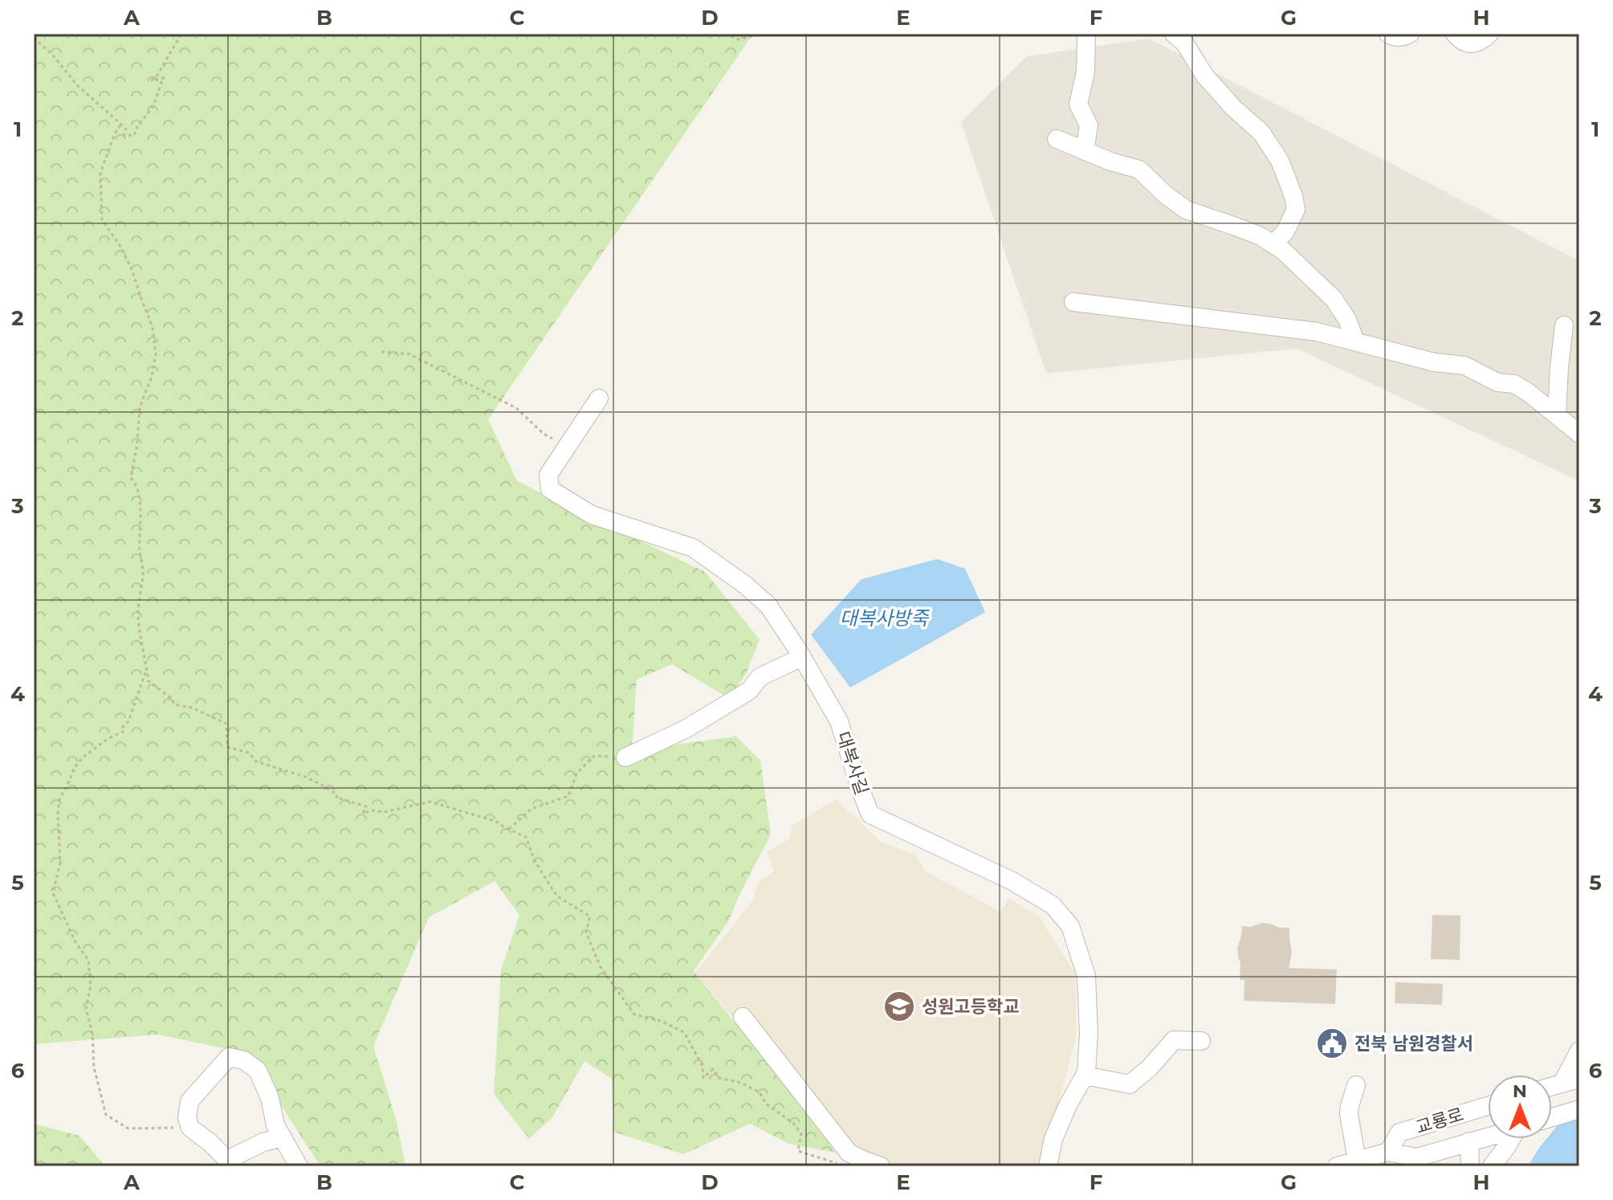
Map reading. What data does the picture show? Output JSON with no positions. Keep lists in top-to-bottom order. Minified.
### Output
{"streets":{"street":["대복사길","교룡로"]},"water":["대복사방죽"],"places":{"school or university":["성원고등학교"],"public building":["전북 남원경찰서"]},"north":"top","grid":{"columns":["A","B","C","D","E","F","G","H"],"rows":["1","2","3","4","5","6"]}}
